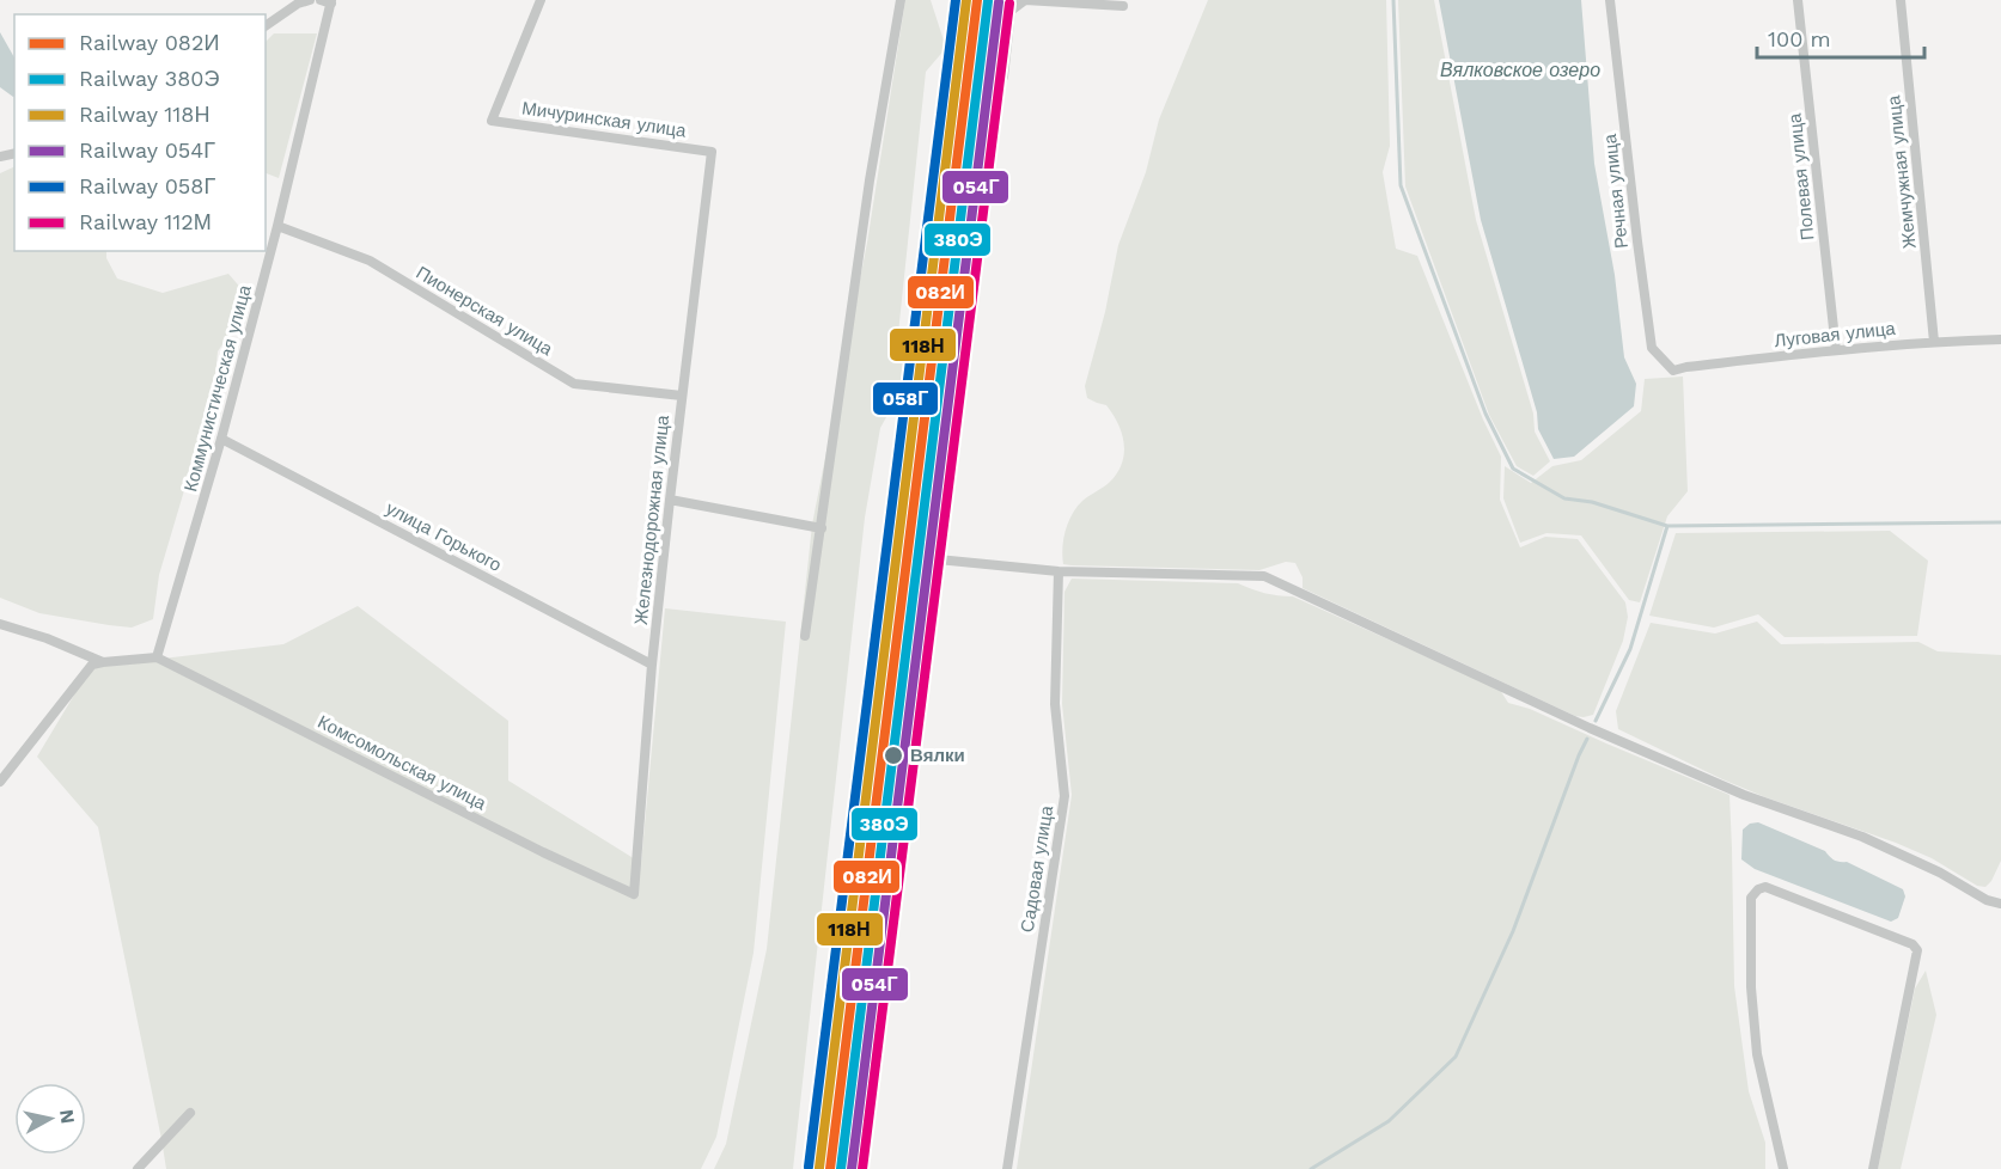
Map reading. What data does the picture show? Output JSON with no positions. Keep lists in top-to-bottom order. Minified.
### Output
{"streets":{"street":["Мичуринская улица","Жемчужная улица","Полевая улица","Речная улица","Пионерская улица","Луговая улица","Коммунистическая улица","Железнодорожная улица","улица Горького","Комсомольская улица","Садовая улица"]},"crossings":[["Мичуринская улица","Железнодорожная улица"],["Жемчужная улица","Луговая улица"],["Полевая улица","Луговая улица"],["Речная улица","Луговая улица"],["Пионерская улица","Коммунистическая улица"],["Пионерская улица","Железнодорожная улица"],["Коммунистическая улица","улица Горького"],["Коммунистическая улица","Комсомольская улица"],["Железнодорожная улица","улица Горького"],["Железнодорожная улица","Комсомольская улица"]],"water":["Вялковское озеро"],"places":["Вялки"],"lines":["rail line 082И","rail line 118Н","rail line 058Г","rail line 380Э","rail line 054Г","rail line 112М"],"legend":["Railway 082И","Railway 380Э","Railway 118Н","Railway 054Г","Railway 058Г","Railway 112М"],"scale_bar":"100 m","north":"right"}
